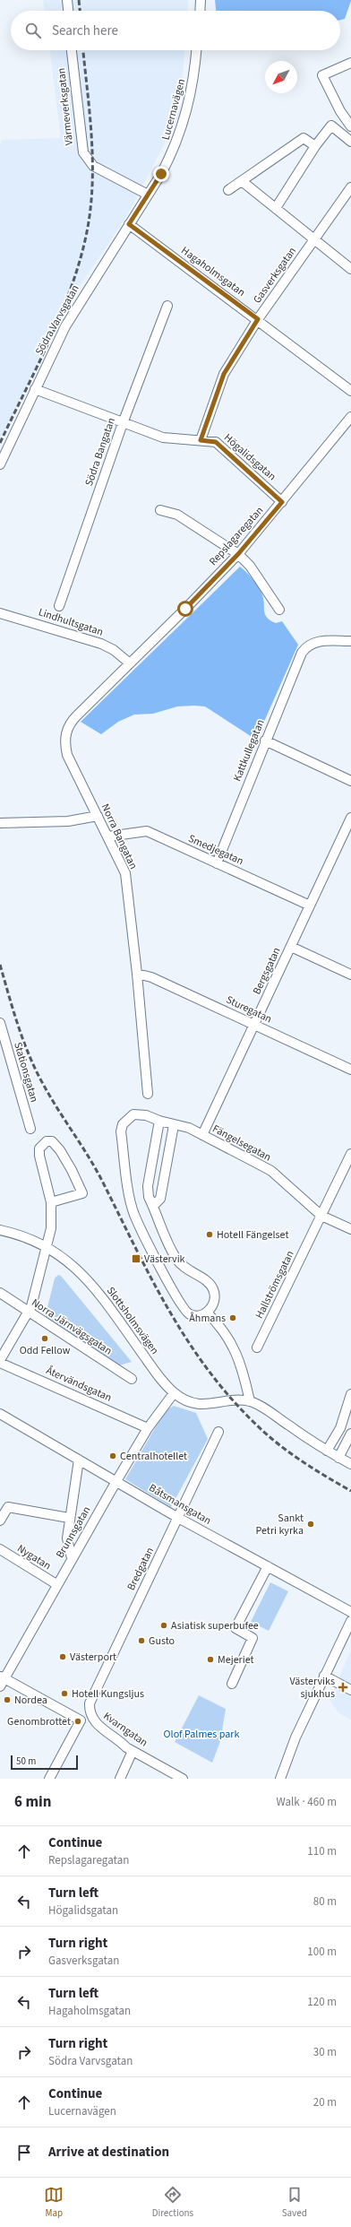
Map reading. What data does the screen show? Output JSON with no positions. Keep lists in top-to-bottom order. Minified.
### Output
{"streets":{"street":["Värmeverksgatan","Lucernavägen","Hagaholmsgatan","Gasverksgatan","Södra Varvsgatan","Södra Bangatan","Högalidsgatan","Repslagaregatan","Lindhultsgatan","Kattkullegatan","Norra Bangatan","Smedjegatan","Bergsgatan","Sturegatan","Stationsgatan","Fängelsegatan","Hallströmsgatan","Slottsholmsvägen","Norra Järnvägsgatan","Återvändsgatan","Båtsmansgatan","Brunnsgatan","Nygatan","Bredgatan","Kvarngatan"]},"crossings":[["Värmeverksgatan","Lucernavägen"],["Värmeverksgatan","Södra Varvsgatan"],["Lucernavägen","Södra Varvsgatan"],["Hagaholmsgatan","Gasverksgatan"],["Hagaholmsgatan","Södra Varvsgatan"],["Gasverksgatan","Högalidsgatan"],["Södra Varvsgatan","Högalidsgatan"],["Södra Bangatan","Högalidsgatan"],["Högalidsgatan","Repslagaregatan"],["Repslagaregatan","Lindhultsgatan"],["Repslagaregatan","Norra Bangatan"],["Lindhultsgatan","Norra Bangatan"],["Kattkullegatan","Smedjegatan"],["Norra Bangatan","Smedjegatan"],["Norra Bangatan","Sturegatan"],["Smedjegatan","Bergsgatan"],["Bergsgatan","Sturegatan"],["Bergsgatan","Fängelsegatan"],["Fängelsegatan","Hallströmsgatan"],["Slottsholmsvägen","Brunnsgatan"],["Återvändsgatan","Brunnsgatan"],["Båtsmansgatan","Brunnsgatan"],["Båtsmansgatan","Bredgatan"],["Brunnsgatan","Nygatan"],["Bredgatan","Kvarngatan"]],"parks":["Olof Palmes park"],"places":{"other":["Hotell Fängelset","Åhmans","Odd Fellow","Centralhotellet","Sankt Petri kyrka","Asiatisk superbufee","Gusto","Västerport","Mejeriet","Hotell Kungsljus","Nordea","Genombrottet"],"transit":["Västervik"],"health":["Västerviks sjukhus"]},"scale_bar":"50 m","north":"bottom left","page":{"search":"Search here","scale":"50 m","heading":["6 min","Walk · 460 m"],"list":[["Continue","Repslagaregatan","110 m"],["Turn left","Högalidsgatan","80 m"],["Turn right","Gasverksgatan","100 m"],["Turn left","Hagaholmsgatan","120 m"],["Turn right","Södra Varvsgatan","30 m"],["Continue","Lucernavägen","20 m"],"Arrive at destination"],"nav":["Map","Directions","Saved"]}}
